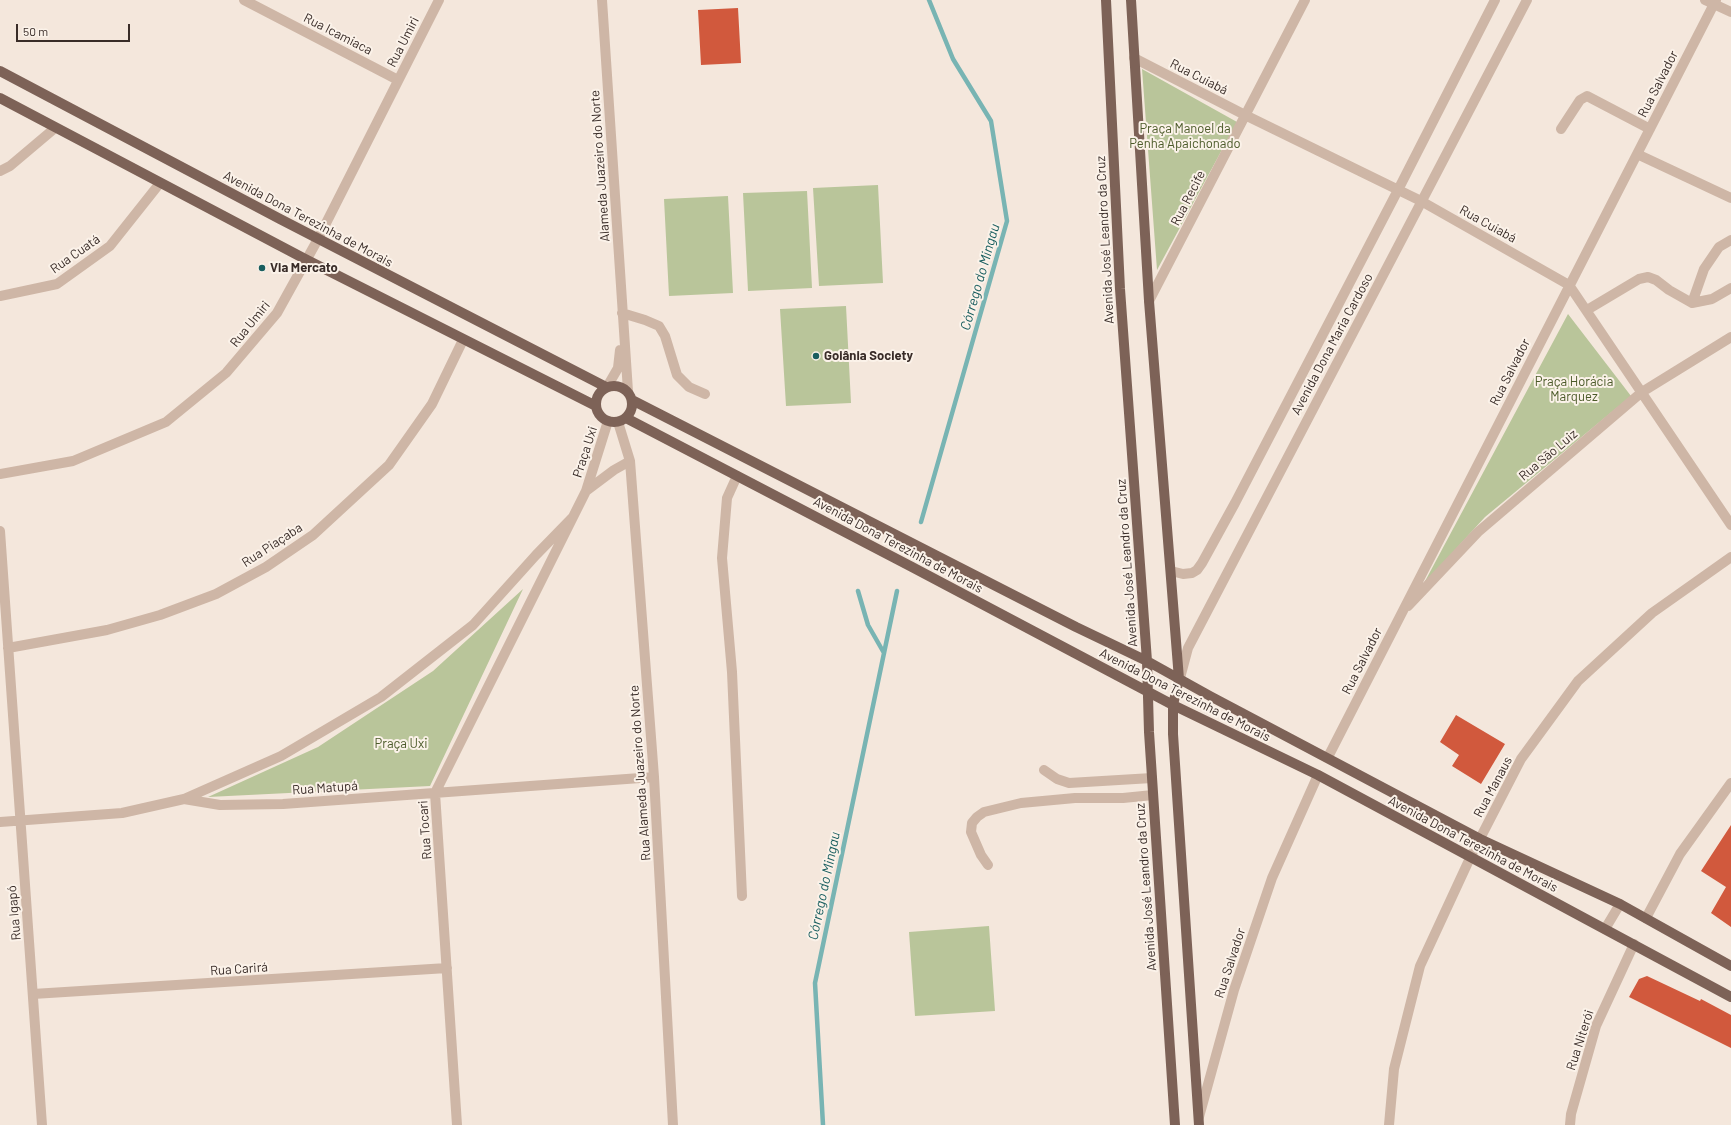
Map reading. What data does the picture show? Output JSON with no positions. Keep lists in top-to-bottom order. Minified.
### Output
{"streets":{"main road":["Avenida Dona Terezinha de Morais","Avenida José Leandro da Cruz","Avenida Dona Maria Cardoso"],"street":["Rua Icamiaca","Rua Umiri","Rua Cuiabá","Rua Salvador","Alameda Juazeiro do Norte","Rua Recife","Rua Cuatá","Praça Uxi","Rua São Luiz","Rua Piaçaba","Rua Alameda Juazeiro do Norte","Rua Manaus","Rua Matupá","Rua Tocari","Rua Igapó","Rua Carirá","Rua Niterói"]},"crossings":[["Rua Icamiaca","Rua Umiri"],["Rua Umiri","Avenida Dona Terezinha de Morais"],["Rua Cuiabá","Rua Salvador"],["Rua Cuiabá","Rua Recife"],["Rua Cuiabá","Avenida Dona Maria Cardoso"],["Rua Cuiabá","Rua São Luiz"],["Rua Salvador","Avenida Dona Terezinha de Morais"],["Rua Salvador","Rua São Luiz"],["Alameda Juazeiro do Norte","Avenida Dona Terezinha de Morais"],["Alameda Juazeiro do Norte","Praça Uxi"],["Alameda Juazeiro do Norte","Rua Alameda Juazeiro do Norte"],["Avenida Dona Terezinha de Morais","Avenida José Leandro da Cruz"],["Avenida Dona Terezinha de Morais","Avenida Dona Maria Cardoso"],["Avenida Dona Terezinha de Morais","Praça Uxi"],["Avenida Dona Terezinha de Morais","Rua Alameda Juazeiro do Norte"],["Avenida Dona Terezinha de Morais","Rua Manaus"],["Avenida Dona Terezinha de Morais","Rua Niterói"],["Praça Uxi","Rua Alameda Juazeiro do Norte"],["Praça Uxi","Rua Matupá"],["Praça Uxi","Rua Tocari"],["Rua Piaçaba","Rua Igapó"],["Rua Alameda Juazeiro do Norte","Rua Matupá"],["Rua Matupá","Rua Tocari"],["Rua Matupá","Rua Igapó"],["Rua Tocari","Rua Carirá"],["Rua Igapó","Rua Carirá"]],"water":["Córrego do Mingau"],"parks":["Praça Manoel da Penha Apaichonado","Praça Horácia Marquez","Praça Uxi"],"places":["Via Mercato","Goiânia Society"],"scale_bar":"50 m"}
